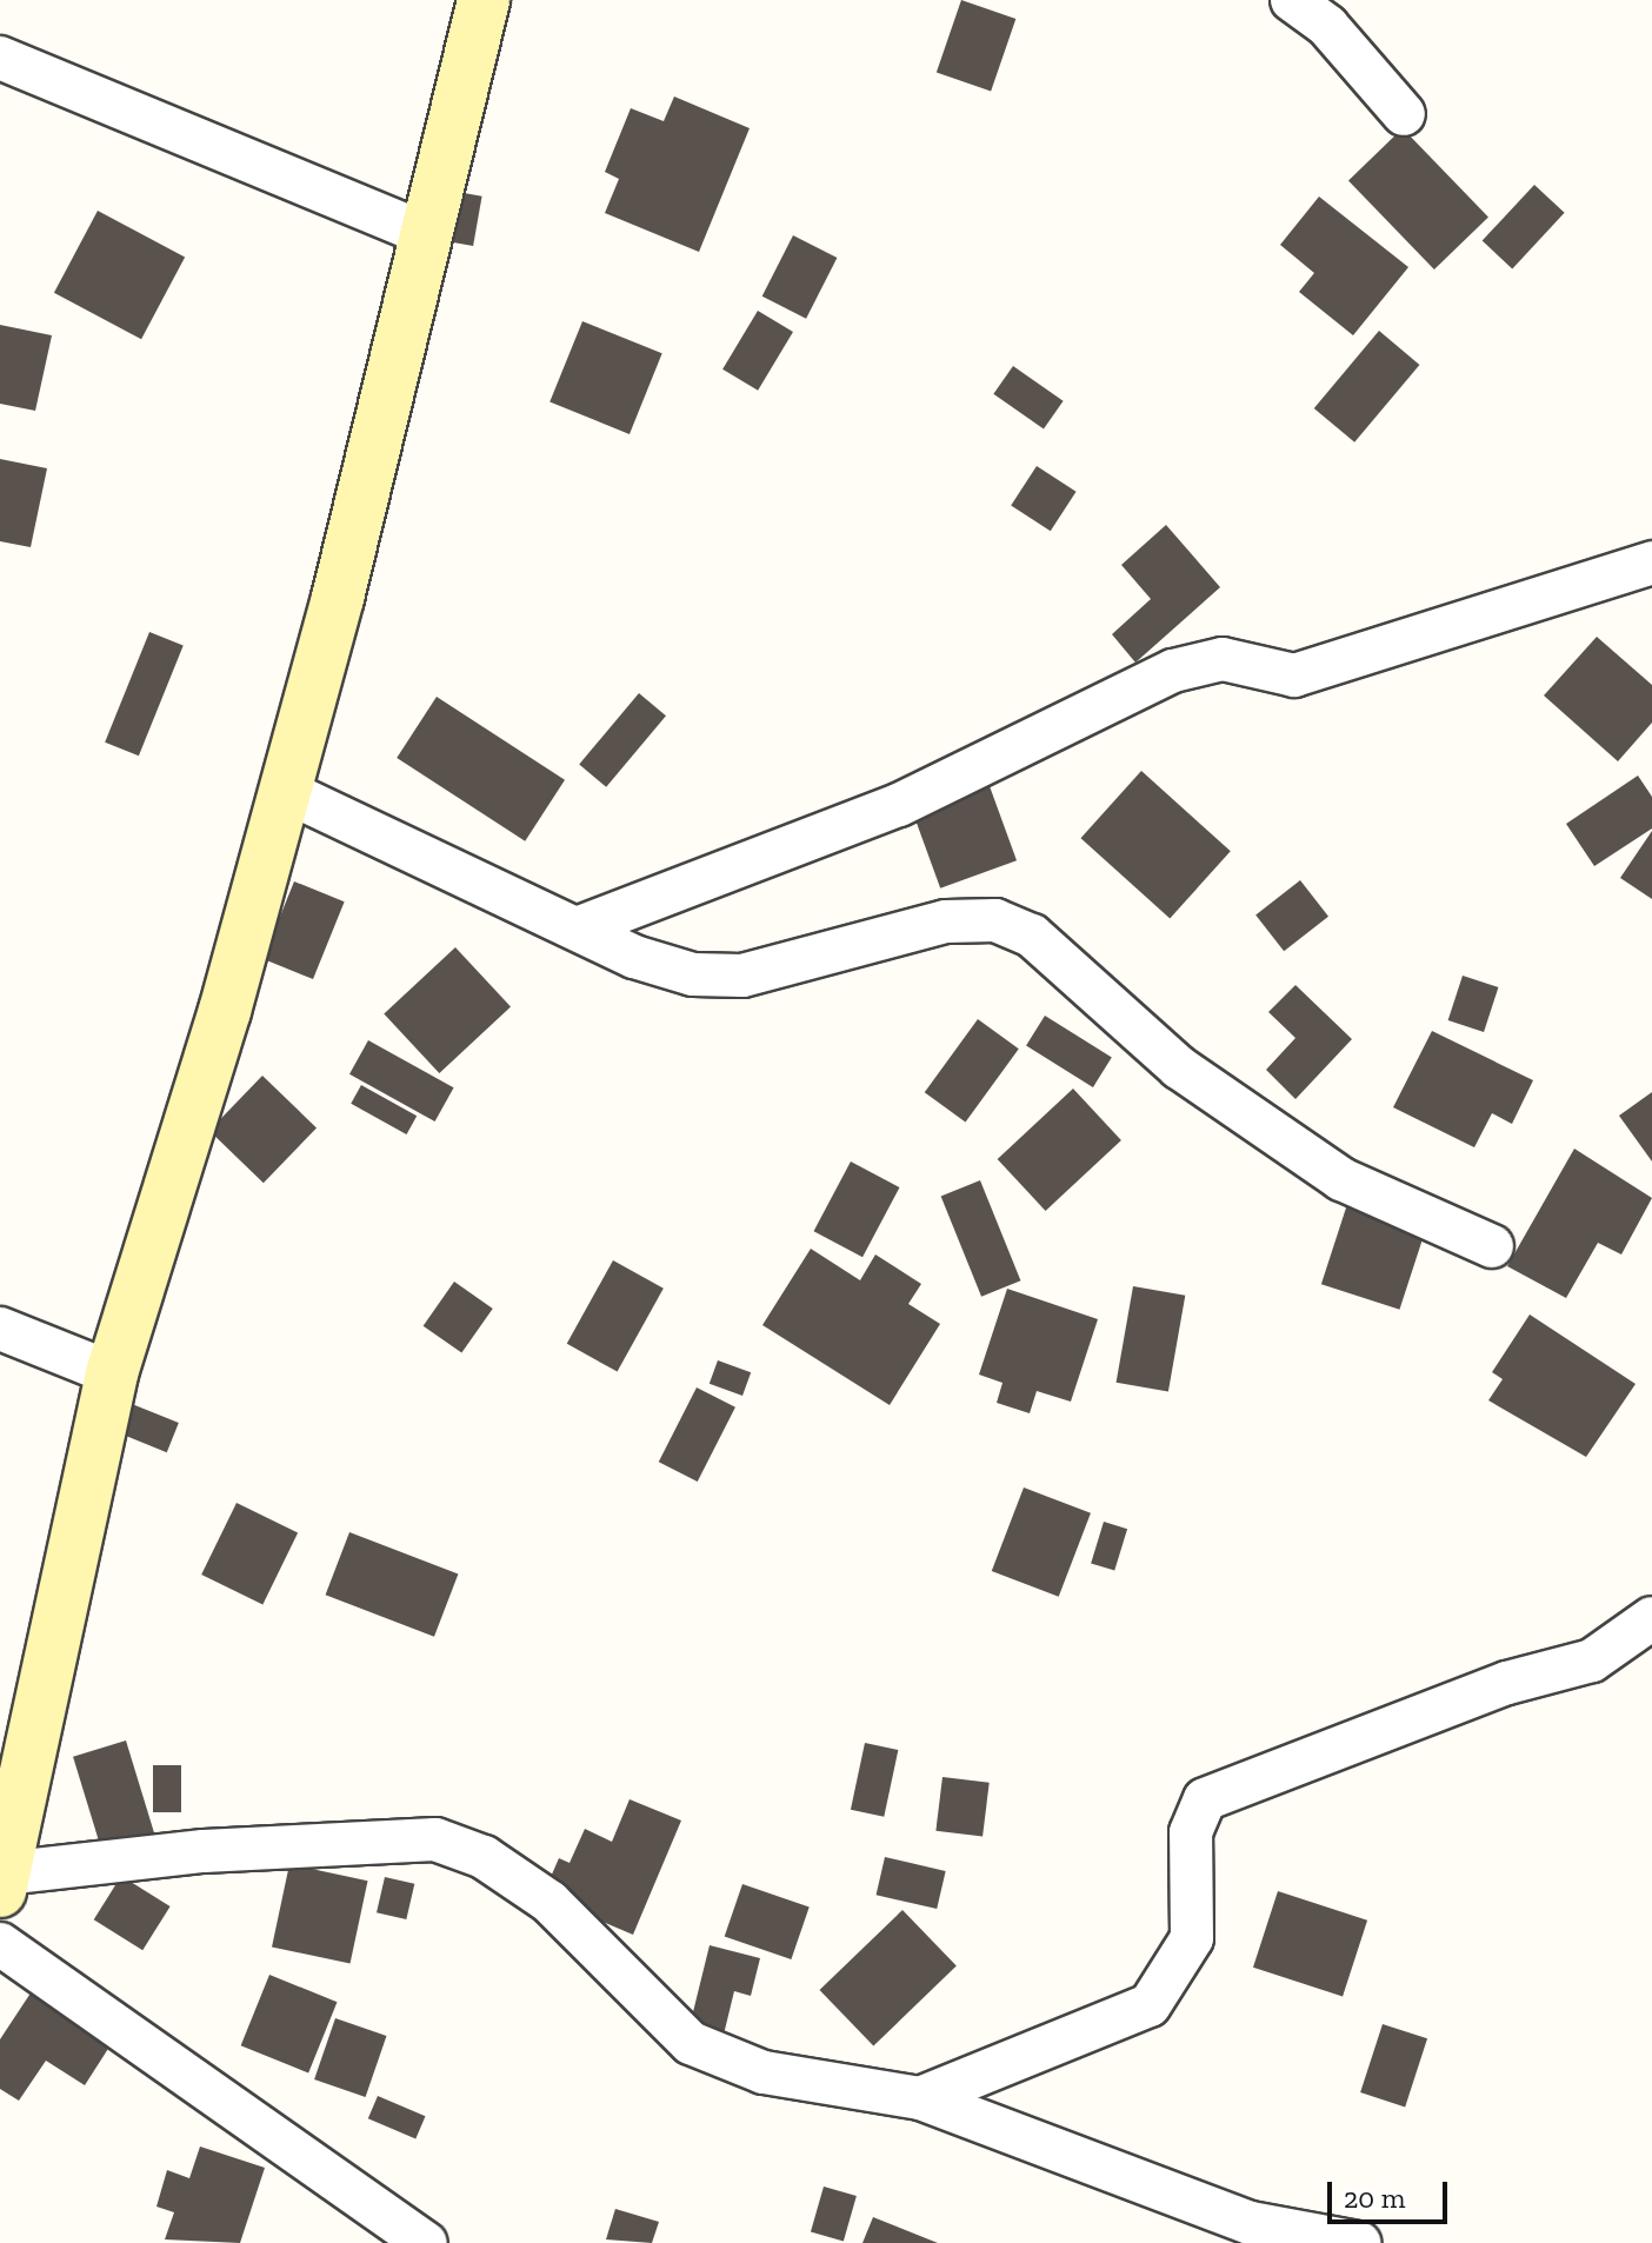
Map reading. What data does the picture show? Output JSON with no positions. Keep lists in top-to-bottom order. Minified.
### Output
{"scale_bar":"20 m"}
